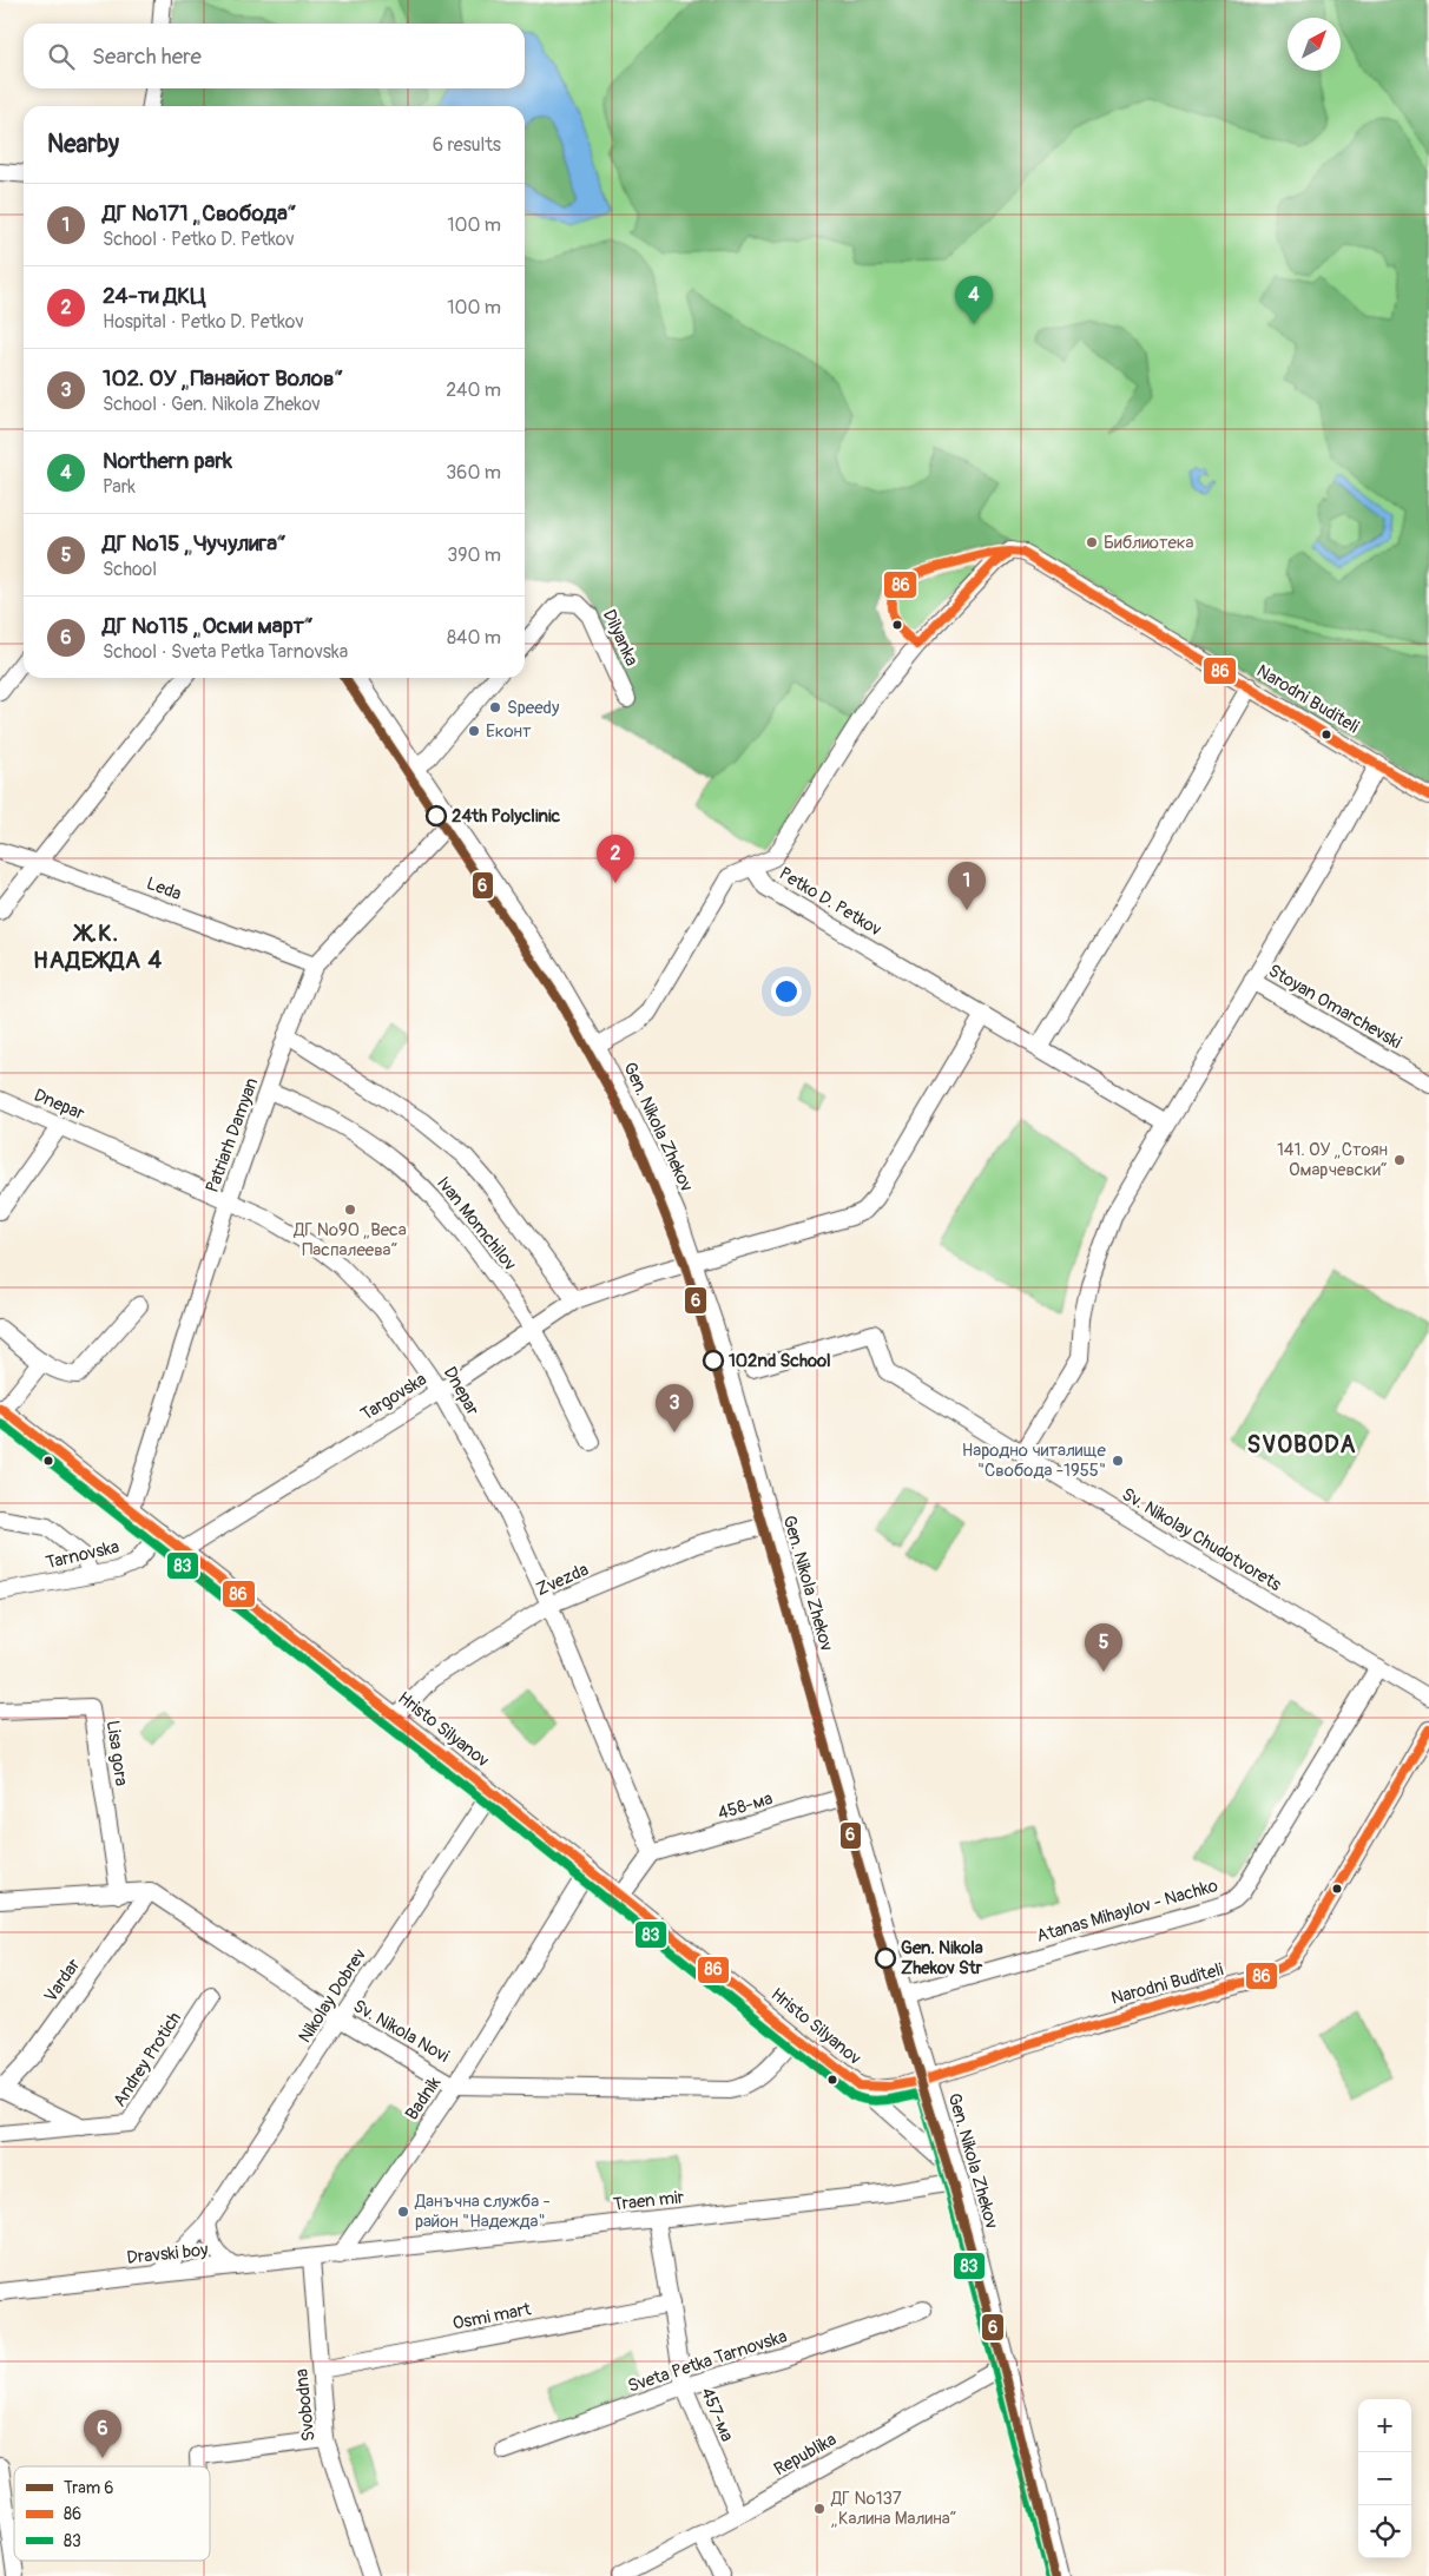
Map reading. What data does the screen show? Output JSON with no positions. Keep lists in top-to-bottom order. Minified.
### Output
{"streets":{"street":["Dilyanka","Narodni Buditeli","Leda","Petko D. Petkov","Stoyan Omarchevski","Dnepar","Gen. Nikola Zhekov","Patriarh Damyan","Ivan Momchilov","Targovska","Sv. Nikolay Chudotvorets","Tarnovska","Zvezda","Hristo Silyanov","Lisa gora","458-ма","Atanas Mihaylov - Nachko","Vardar","Nikolay Dobrev","Sv. Nikola Novi","Andrey Protich","Badnik","Traen mir","Dravski boy","Osmi mart","Sveta Petka Tarnovska","Svobodna","457-ма","Republika"]},"crossings":[["Narodni Buditeli","Petko D. Petkov"],["Narodni Buditeli","Gen. Nikola Zhekov"],["Narodni Buditeli","Hristo Silyanov"],["Leda","Patriarh Damyan"],["Dnepar","Patriarh Damyan"],["Dnepar","Targovska"],["Dnepar","Zvezda"],["Dnepar","458-ма"],["Gen. Nikola Zhekov","Patriarh Damyan"],["Gen. Nikola Zhekov","Targovska"],["Gen. Nikola Zhekov","Zvezda"],["Gen. Nikola Zhekov","Hristo Silyanov"],["Gen. Nikola Zhekov","458-ма"],["Gen. Nikola Zhekov","Atanas Mihaylov - Nachko"],["Gen. Nikola Zhekov","Traen mir"],["Gen. Nikola Zhekov","Republika"],["Patriarh Damyan","Ivan Momchilov"],["Patriarh Damyan","Hristo Silyanov"],["Ivan Momchilov","Targovska"],["Targovska","Hristo Silyanov"],["Sv. Nikolay Chudotvorets","Atanas Mihaylov - Nachko"],["Tarnovska","Hristo Silyanov"],["Zvezda","Hristo Silyanov"],["Hristo Silyanov","Nikolay Dobrev"],["Hristo Silyanov","Sv. Nikola Novi"],["Hristo Silyanov","Badnik"],["Hristo Silyanov","Traen mir"],["Vardar","Sv. Nikola Novi"],["Nikolay Dobrev","Sv. Nikola Novi"],["Nikolay Dobrev","Dravski boy"],["Sv. Nikola Novi","Badnik"],["Badnik","Traen mir"],["Badnik","Dravski boy"],["Traen mir","Dravski boy"],["Traen mir","457-ма"],["Dravski boy","Svobodna"],["Osmi mart","Svobodna"],["Osmi mart","457-ма"],["Sveta Petka Tarnovska","457-ма"],["457-ма","Republika"]],"districts":["Ж.К. НАДЕЖДА 4","SVOBODA"],"places":["Библиотека","Speedy","Еконт","24th Polyclinic","141. ОУ „Стоян Омарчевски“","ДГ №90 „Веса Паспалеева“","102nd School","Народно читалище \"Свобода -1955\"","Gen. Nikola Zhekov Str","Данъчна служба - район \"Надежда\"","ДГ №137 „Калина Малина“"],"lines":["transit line 86","tram line 6","transit line 83"],"legend":["Tram 6","86","83"],"north":"top right","page":{"search":"Search here","heading":["Nearby","6 results"],"list":[{"mark":"1","name":"ДГ №171 „Свобода“","note":"School · Petko D. Petkov","value":"100 m"},{"mark":"2","name":"24-ти ДКЦ","note":"Hospital · Petko D. Petkov","value":"100 m"},{"mark":"3","name":"102. ОУ „Панайот Волов“","note":"School · Gen. Nikola Zhekov","value":"240 m"},{"mark":"4","name":"Northern park","note":"Park","value":"360 m"},{"mark":"5","name":"ДГ №15 „Чучулига“","note":"School","value":"390 m"},{"mark":"6","name":"ДГ №115 „Осми март“","note":"School · Sveta Petka Tarnovska","value":"840 m"}],"pins":["4","2","1","3","5","6"],"map_buttons":["+","−"]}}
